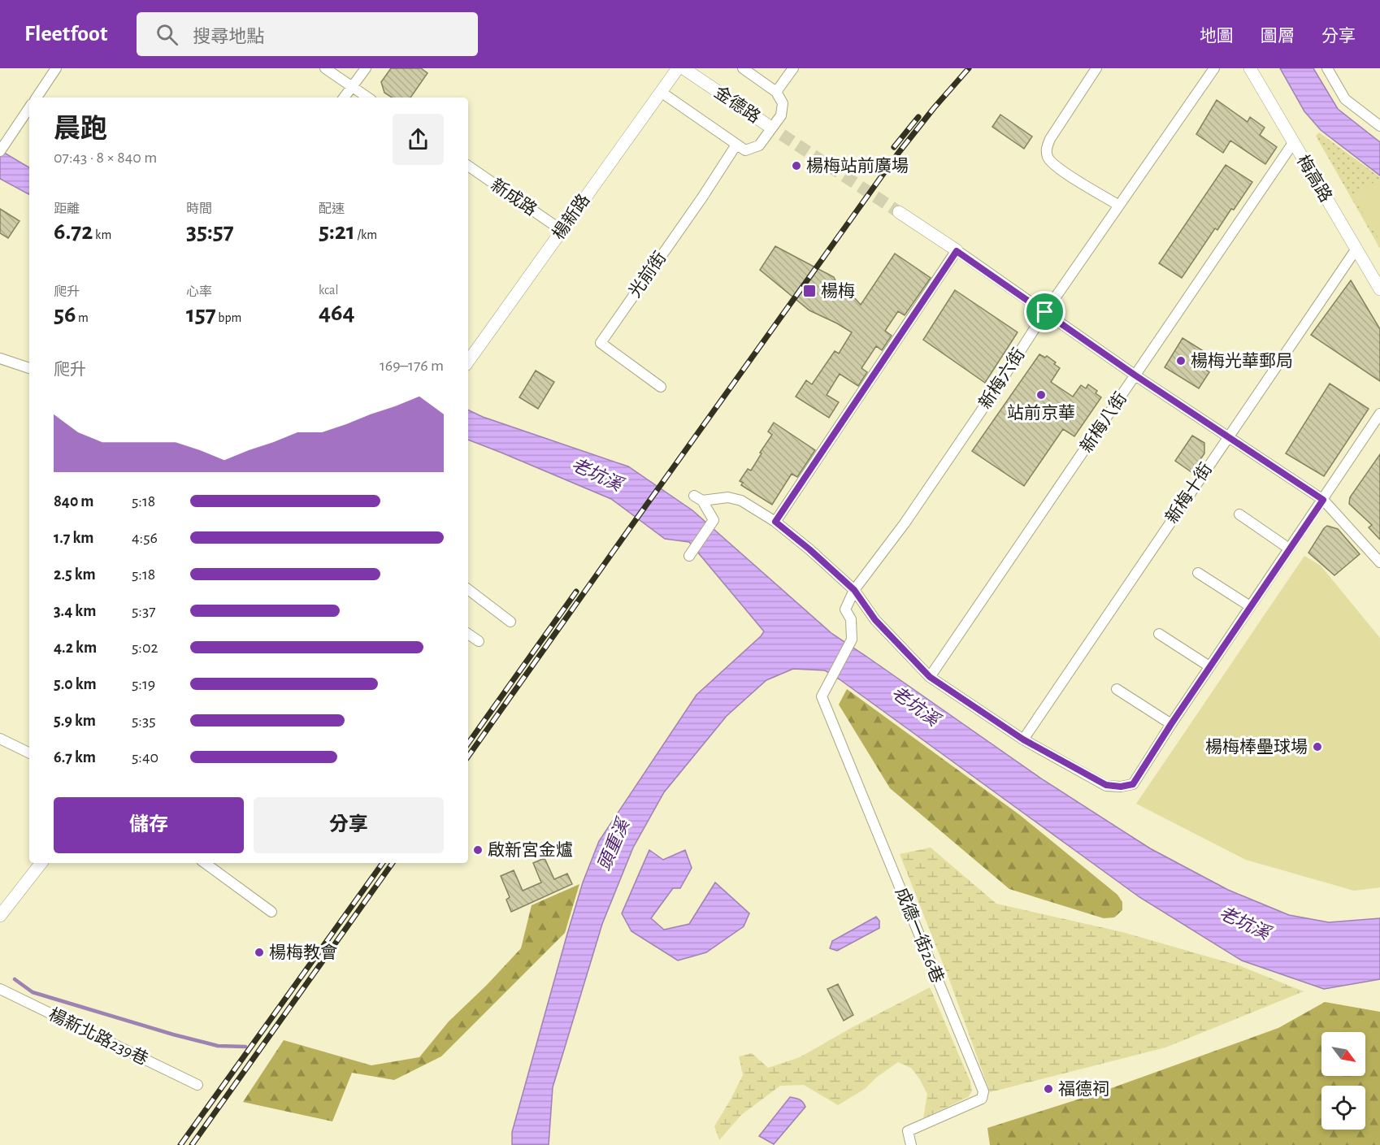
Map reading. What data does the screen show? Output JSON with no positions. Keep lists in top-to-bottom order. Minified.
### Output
{"streets":{"street":["金德路","梅高路","新成路","楊新路","光前街","新梅六街","新梅八街","新梅十街","成德一街26巷","楊新北路239巷"]},"crossings":[["梅高路","新梅八街"],["梅高路","新梅十街"],["新成路","楊新路"],["新梅六街","成德一街26巷"]],"water":["老坑溪","頭重溪"],"places":{"other":["楊梅站前廣場","楊梅光華郵局","站前京華","楊梅棒壘球場","啟新宮金爐","楊梅教會","福德祠"],"transit":["楊梅"]},"north":"bottom right","page":{"header":"Fleetfoot","search":"搜尋地點","nav":["地圖","圖層","分享"],"heading":["晨跑","07:43 · 8 × 840 m"],"stats":[["距離","6.72 km"],["時間","35:57"],["配速","5:21 /km"],["爬升","56 m"],["心率","157 bpm"],["kcal","464"]],"chart":["爬升","169–176 m"],"list":[{"name":"840 m","note":"5:18"},{"name":"1.7 km","note":"4:56"},{"name":"2.5 km","note":"5:18"},{"name":"3.4 km","note":"5:37"},{"name":"4.2 km","note":"5:02"},{"name":"5.0 km","note":"5:19"},{"name":"5.9 km","note":"5:35"},{"name":"6.7 km","note":"5:40"}],"buttons":["儲存","分享"]}}
